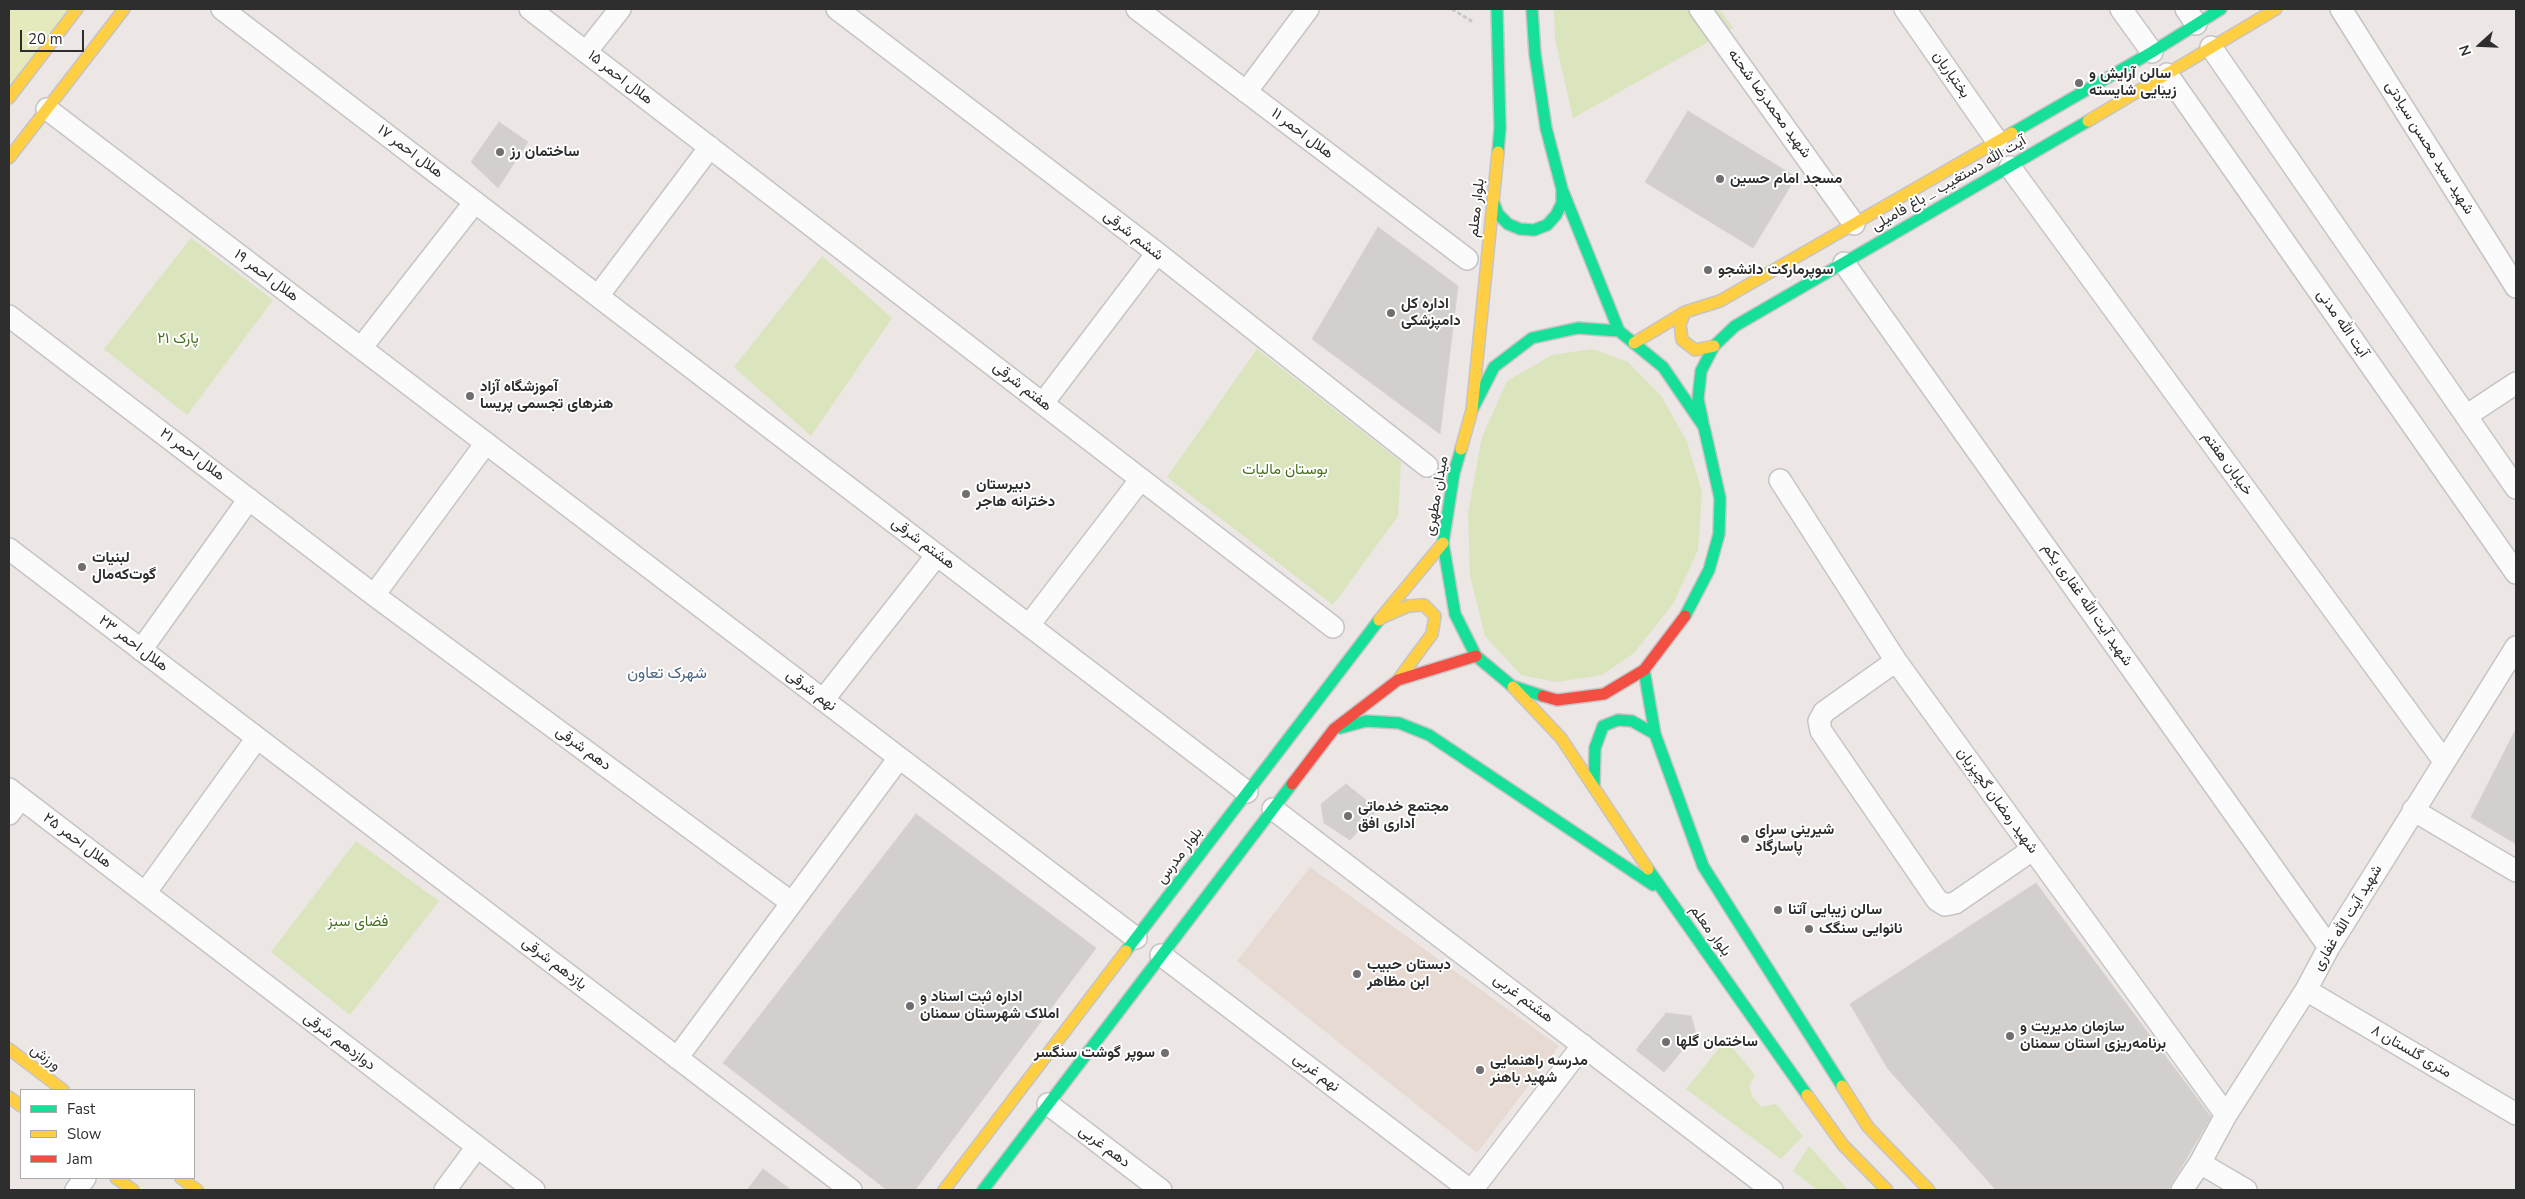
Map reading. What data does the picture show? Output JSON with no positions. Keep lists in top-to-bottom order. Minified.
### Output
{"streets":{"main road":["آیت الله دستغیب _ باغ فامیلی","بلوار معلم","میدان مطهری","بلوار مدرس","ورزش"],"street":["بختیاریان","هلال احمر ۱۵","شهید محمدرضا شحنه","هلال احمر ۱۱","شهید سید محسن سیادتی","هلال احمر ۱۷","ششم شرقی","هلال احمر ۱۹","آیت الله مدنی","هفتم شرقی","هلال احمر ۲۱","خیابان هفتم","هشتم شرقی","شهید آیت الله غفاری یکم","هلال احمر ۲۳","نهم شرقی","دهم شرقی","شهید رمضان گچپزیان","هلال احمر ۲۵","شهید آیت الله غفاری","یازدهم شرقی","هشتم غربی","دوازدهم شرقی","۸ متری گلستان","نهم غربی","دهم غربی"]},"crossings":[["بختیاریان","آیت الله دستغیب _ باغ فامیلی"],["هلال احمر ۱۵","هفتم شرقی"],["شهید محمدرضا شحنه","آیت الله دستغیب _ باغ فامیلی"],["هلال احمر ۱۷","هشتم شرقی"],["آیت الله دستغیب _ باغ فامیلی","آیت الله مدنی"],["آیت الله دستغیب _ باغ فامیلی","خیابان هفتم"],["آیت الله دستغیب _ باغ فامیلی","میدان مطهری"],["آیت الله دستغیب _ باغ فامیلی","شهید آیت الله غفاری یکم"],["بلوار معلم","میدان مطهری"],["هلال احمر ۱۹","نهم شرقی"],["هلال احمر ۲۱","دهم شرقی"],["خیابان هفتم","شهید آیت الله غفاری"],["میدان مطهری","بلوار مدرس"],["هشتم شرقی","بلوار مدرس"],["شهید آیت الله غفاری یکم","شهید آیت الله غفاری"],["هلال احمر ۲۳","یازدهم شرقی"],["نهم شرقی","بلوار مدرس"],["شهید رمضان گچپزیان","شهید آیت الله غفاری"],["هلال احمر ۲۵","دوازدهم شرقی"],["شهید آیت الله غفاری","۸ متری گلستان"]],"districts":["شهرک تعاون"],"parks":["پارک ۲۱","بوستان مالیات","فضای سبز"],"places":["سالن آرایش و زیبایی شایسته","ساختمان رز","مسجد امام حسین","سوپرمارکت دانشجو","اداره کل دامپزشکی","آموزشگاه آزاد هنرهای تجسمی پریسا","دبیرستان دخترانه هاجر","لبنیات گوت‌که‌مال","مجتمع خدماتی اداری افق","شیرینی سرای پاسارگاد","سالن زیبایی آتنا","نانوایی سنگک","دبستان حبیب ابن مظاهر","اداره ثبت اسناد و املاک شهرستان سمنان","سازمان مدیریت و برنامه‌ریزی استان سمنان","ساختمان گلها","سوپر گوشت سنگسر","مدرسه راهنمایی شهید باهنر"],"legend":["Fast","Slow","Jam"],"scale_bar":"20 m","north":"left"}
